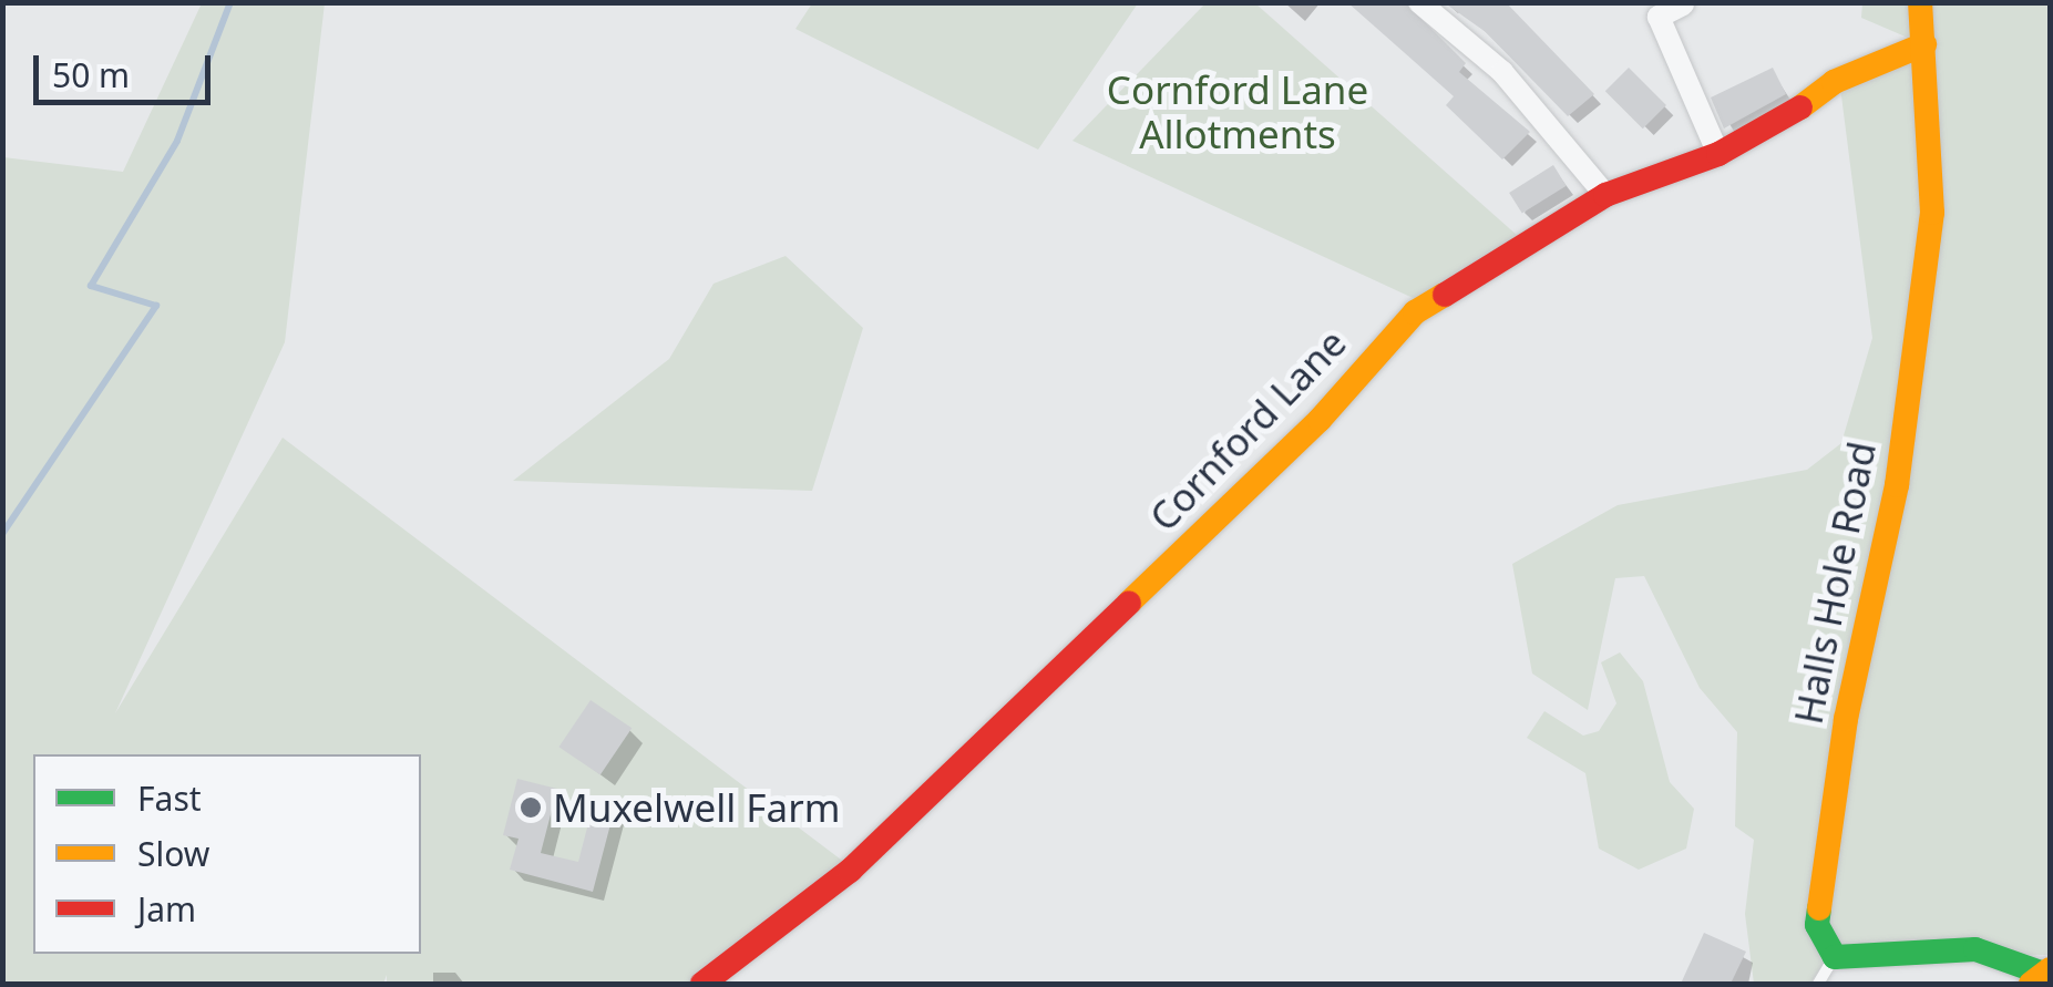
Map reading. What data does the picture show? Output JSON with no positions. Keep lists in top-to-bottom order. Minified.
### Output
{"streets":{"street":["Cornford Lane","Halls Hole Road"]},"crossings":[["Cornford Lane","Halls Hole Road"]],"parks":["Cornford Lane Allotments"],"places":["Muxelwell Farm"],"legend":["Fast","Slow","Jam"],"scale_bar":"50 m"}
